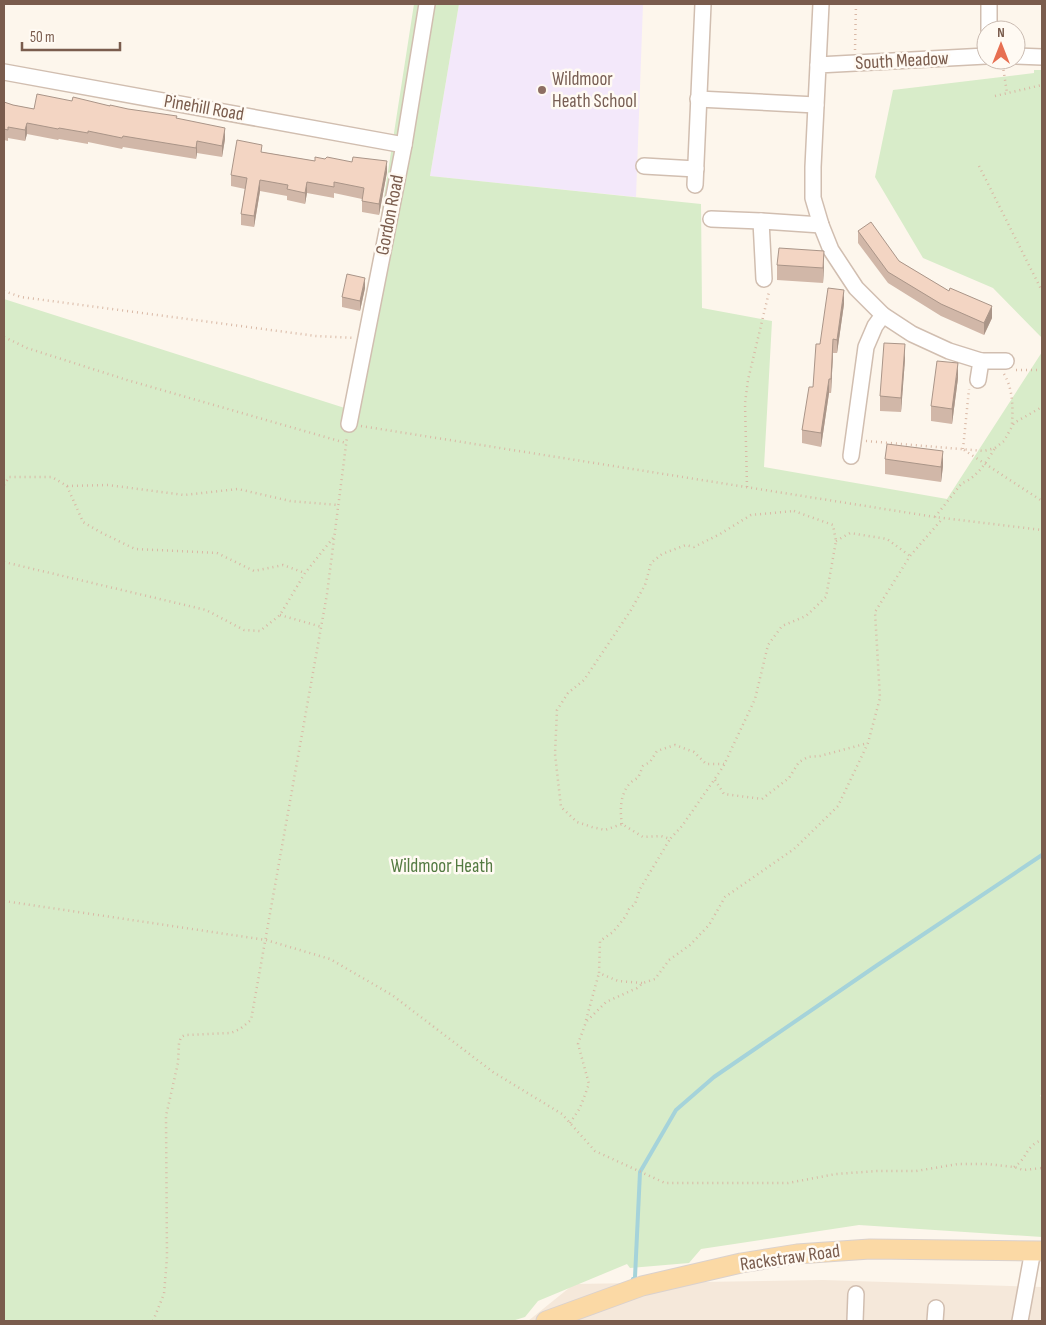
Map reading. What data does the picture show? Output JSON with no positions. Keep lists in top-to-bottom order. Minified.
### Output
{"streets":{"main road":["Rackstraw Road"],"street":["South Meadow","Pinehill Road","Gordon Road"]},"crossings":[["Pinehill Road","Gordon Road"]],"parks":["Wildmoor Heath"],"places":["Wildmoor Heath School"],"scale_bar":"50 m","north":"top"}
